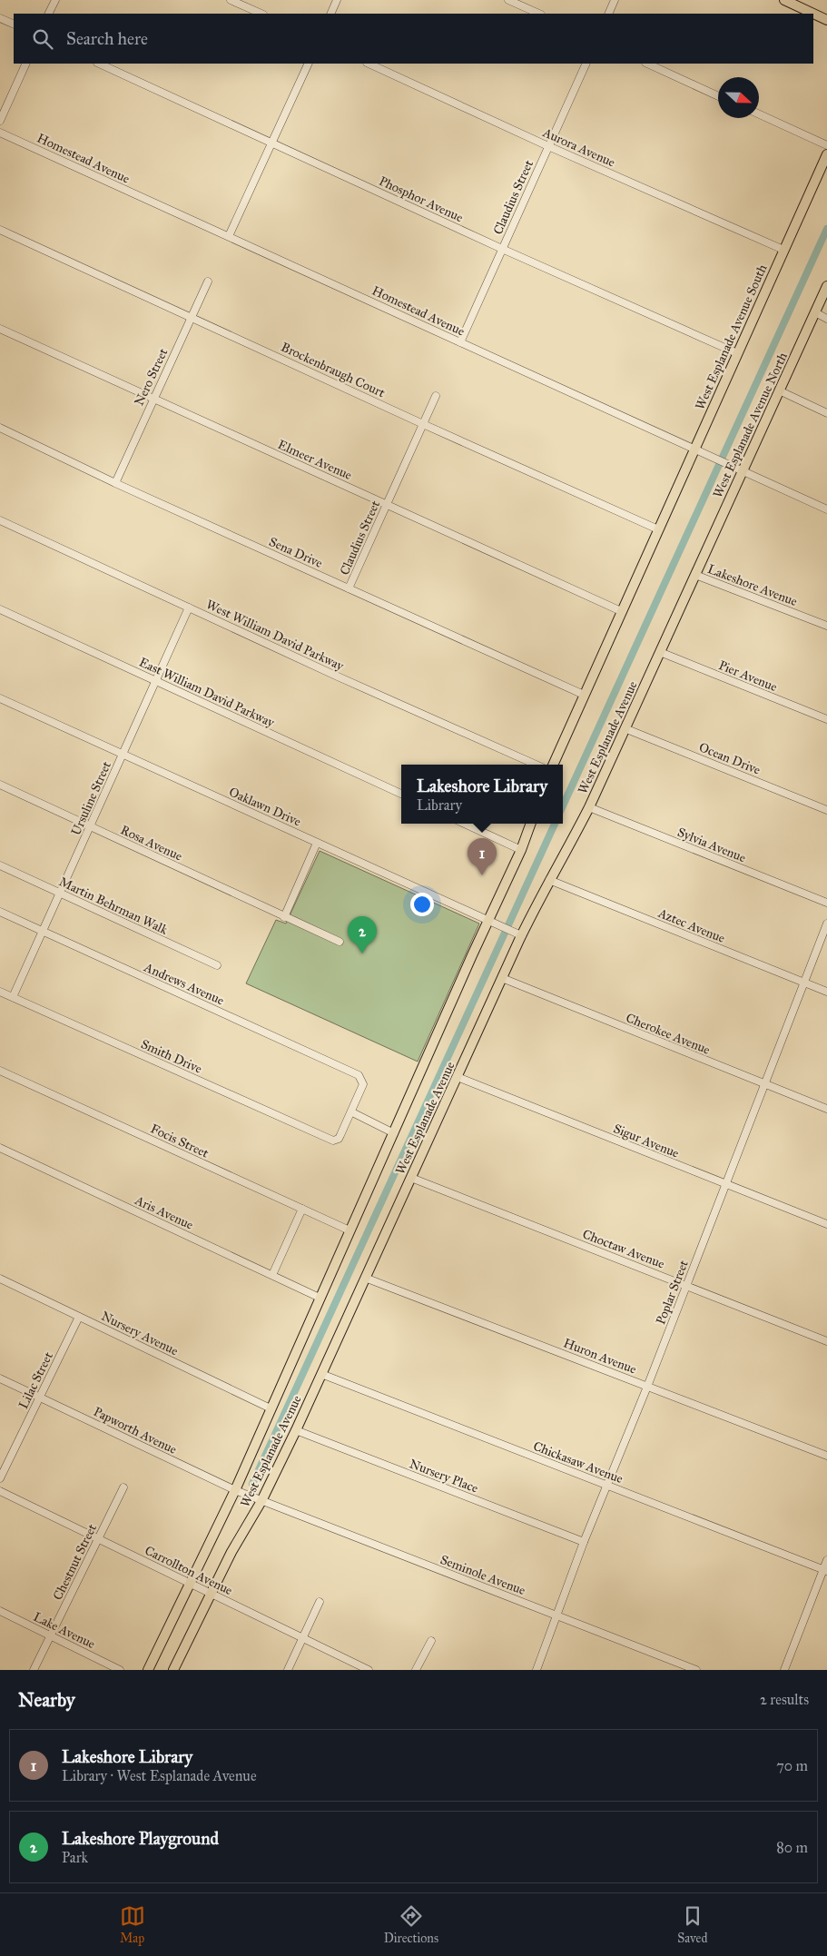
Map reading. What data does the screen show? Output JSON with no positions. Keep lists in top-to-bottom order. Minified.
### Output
{"streets":{"main road":["West Esplanade Avenue South","West Esplanade Avenue North","West Esplanade Avenue"],"street":["Aurora Avenue","Homestead Avenue","Claudius Street","Phosphor Avenue","Brockenbraugh Court","Nero Street","Elmeer Avenue","Sena Drive","Lakeshore Avenue","West William David Parkway","Pier Avenue","East William David Parkway","Ocean Drive","Ursuline Street","Oaklawn Drive","Rosa Avenue","Sylvia Avenue","Martin Behrman Walk","Aztec Avenue","Andrews Avenue","Cherokee Avenue","Smith Drive","Focis Street","Sigur Avenue","Aris Avenue","Choctaw Avenue","Poplar Street","Nursery Avenue","Huron Avenue","Lilac Street","Papworth Avenue","Chickasaw Avenue","Nursery Place","Chestnut Street","Carrollton Avenue","Seminole Avenue","Lake Avenue"]},"crossings":[["Aurora Avenue","Claudius Street"],["Aurora Avenue","West Esplanade Avenue South"],["Homestead Avenue","Claudius Street"],["Homestead Avenue","West Esplanade Avenue South"],["Homestead Avenue","West Esplanade Avenue North"],["Claudius Street","Phosphor Avenue"],["Claudius Street","Brockenbraugh Court"],["Claudius Street","Elmeer Avenue"],["Claudius Street","Sena Drive"],["Phosphor Avenue","West Esplanade Avenue South"],["West Esplanade Avenue South","Brockenbraugh Court"],["Brockenbraugh Court","Nero Street"],["Nero Street","Elmeer Avenue"],["Nero Street","Sena Drive"],["West Esplanade Avenue North","Lakeshore Avenue"],["West Esplanade Avenue North","West Esplanade Avenue"],["Lakeshore Avenue","West Esplanade Avenue"],["West William David Parkway","Ursuline Street"],["Pier Avenue","West Esplanade Avenue"],["East William David Parkway","Ursuline Street"],["West Esplanade Avenue","Ocean Drive"],["West Esplanade Avenue","Oaklawn Drive"],["West Esplanade Avenue","Sylvia Avenue"],["West Esplanade Avenue","Aztec Avenue"],["West Esplanade Avenue","Cherokee Avenue"],["West Esplanade Avenue","Focis Street"],["West Esplanade Avenue","Sigur Avenue"],["West Esplanade Avenue","Aris Avenue"],["West Esplanade Avenue","Choctaw Avenue"],["West Esplanade Avenue","Nursery Avenue"],["West Esplanade Avenue","Huron Avenue"],["West Esplanade Avenue","Papworth Avenue"],["West Esplanade Avenue","Chickasaw Avenue"],["West Esplanade Avenue","Nursery Place"],["West Esplanade Avenue","Carrollton Avenue"],["West Esplanade Avenue","Seminole Avenue"],["Ursuline Street","Oaklawn Drive"],["Ursuline Street","Rosa Avenue"],["Ursuline Street","Martin Behrman Walk"],["Ursuline Street","Andrews Avenue"],["Ursuline Street","Smith Drive"],["Aztec Avenue","Poplar Street"],["Andrews Avenue","Smith Drive"],["Cherokee Avenue","Poplar Street"],["Sigur Avenue","Poplar Street"],["Choctaw Avenue","Poplar Street"],["Poplar Street","Huron Avenue"],["Poplar Street","Chickasaw Avenue"],["Poplar Street","Nursery Place"],["Poplar Street","Seminole Avenue"],["Nursery Avenue","Lilac Street"],["Lilac Street","Papworth Avenue"],["Papworth Avenue","Seminole Avenue"],["Chestnut Street","Carrollton Avenue"],["Chestnut Street","Lake Avenue"]],"north":"right","page":{"search":"Search here","popup":["Lakeshore Library","Library"],"pins":["1","2"],"heading":["Nearby","2 results"],"list":[{"mark":"1","name":"Lakeshore Library","note":"Library · West Esplanade Avenue","value":"70 m"},{"mark":"2","name":"Lakeshore Playground","note":"Park","value":"80 m"}],"nav":["Map","Directions","Saved"]}}
